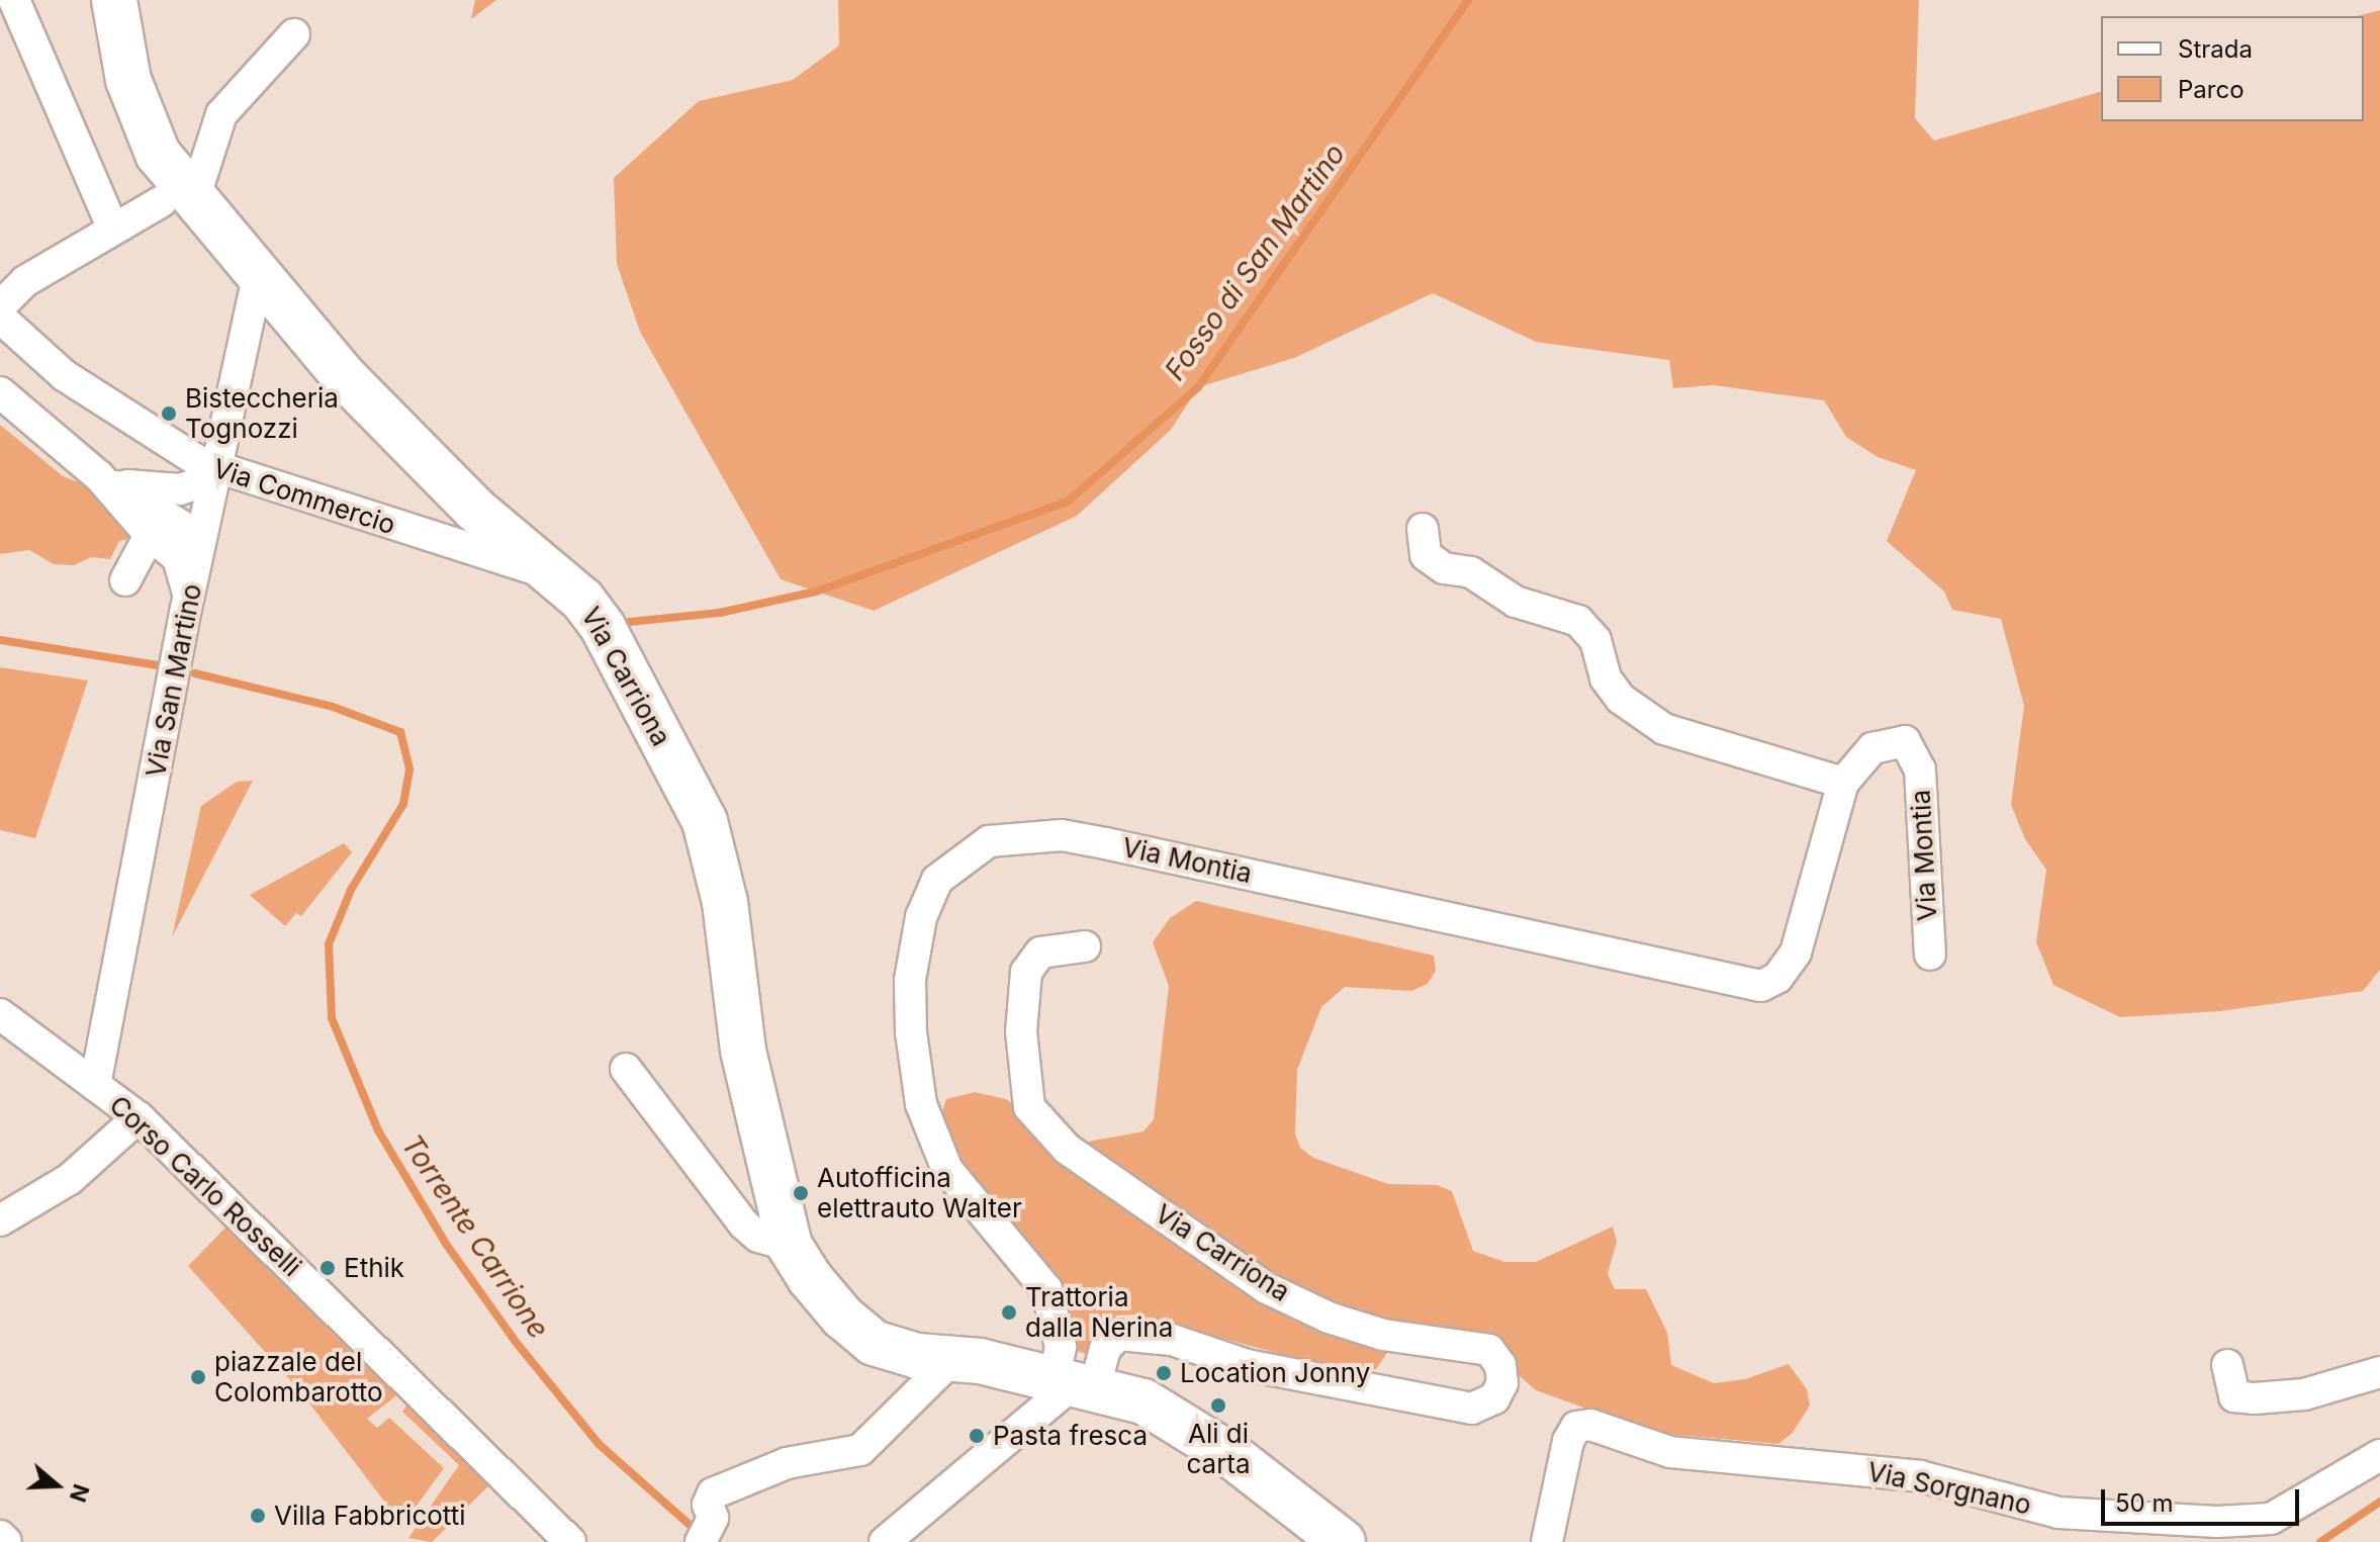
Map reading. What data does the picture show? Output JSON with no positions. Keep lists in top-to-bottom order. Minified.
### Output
{"streets":{"main road":["Via Carriona"],"street":["Via Commercio","Via San Martino","Via Montia","Corso Carlo Rosselli","Via Sorgnano"]},"crossings":[["Via Commercio","Via Carriona"],["Via Commercio","Via San Martino"],["Via Carriona","Via San Martino"],["Via Carriona","Via Montia"],["Via San Martino","Corso Carlo Rosselli"]],"water":["Fosso di San Martino","Torrente Carrione"],"places":["Bisteccheria Tognozzi","Autofficina elettrauto Walter","Ethik","Trattoria dalla Nerina","Location Jonny","piazzale del Colombarotto","Ali di carta","Pasta fresca","Villa Fabbricotti"],"legend":["Strada","Parco"],"scale_bar":"50 m","north":"right"}
